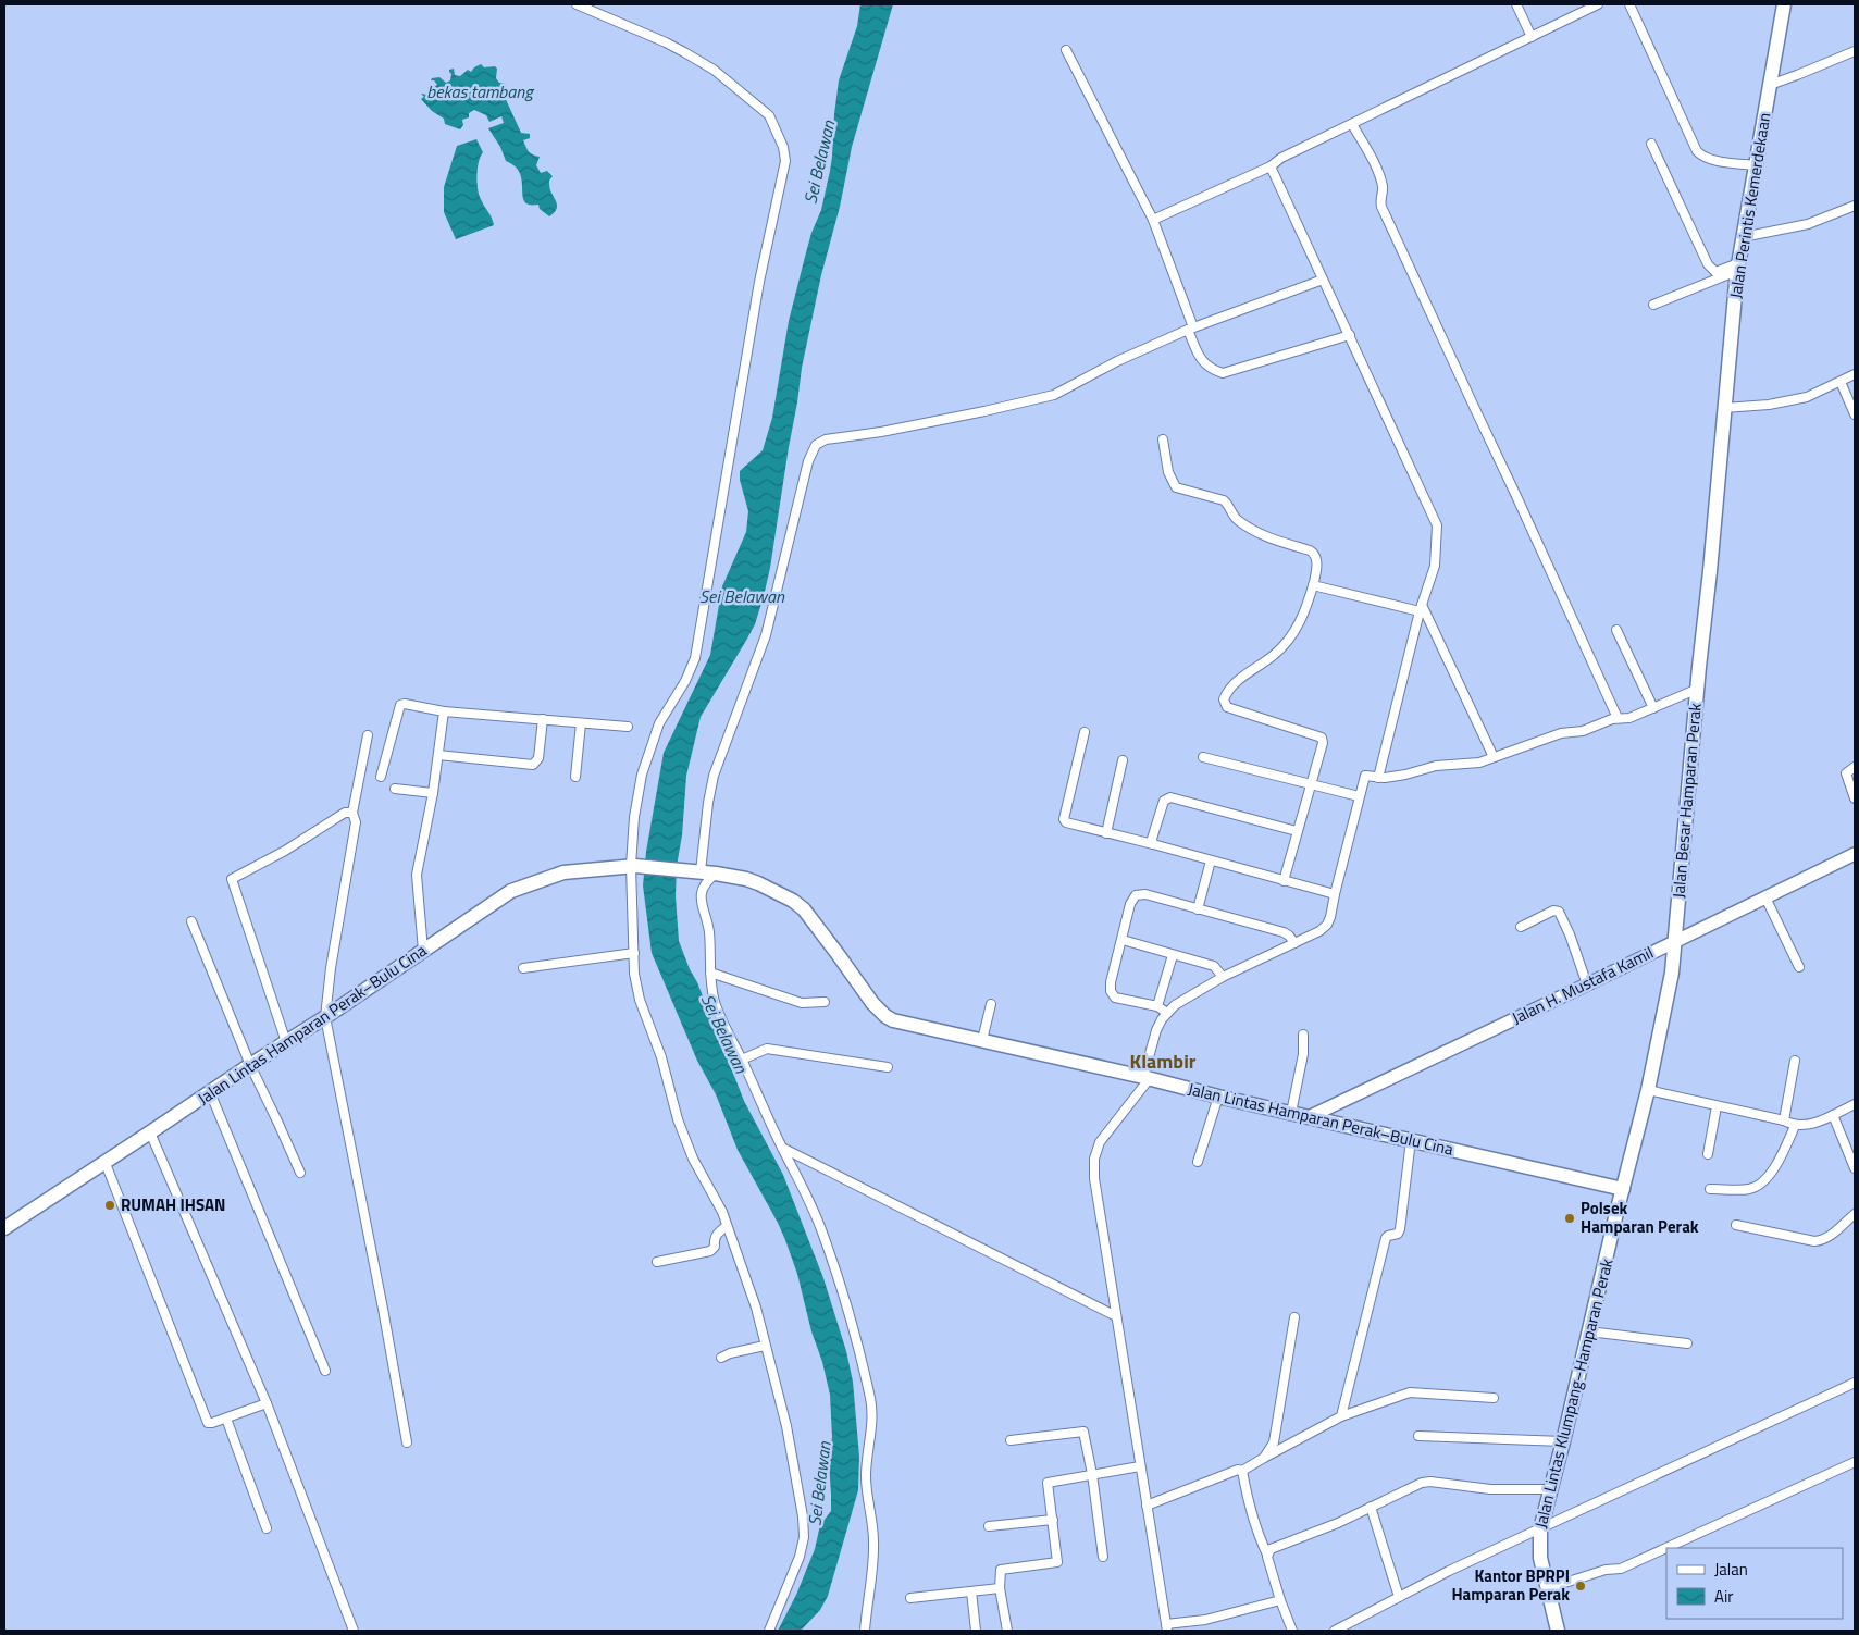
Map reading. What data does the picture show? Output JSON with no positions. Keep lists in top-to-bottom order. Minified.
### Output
{"streets":{"main road":["Jalan Perintis Kemerdekaan","Jalan Besar Hamparan Perak","Jalan Lintas Hamparan Perak–Bulu Cina","Jalan Lintas Klumpang–Hamparan Perak"],"street":["Jalan H. Mustafa Kamil"]},"crossings":[["Jalan Perintis Kemerdekaan","Jalan Besar Hamparan Perak"],["Jalan Besar Hamparan Perak","Jalan H. Mustafa Kamil"],["Jalan Besar Hamparan Perak","Jalan Lintas Hamparan Perak–Bulu Cina"],["Jalan Besar Hamparan Perak","Jalan Lintas Klumpang–Hamparan Perak"],["Jalan H. Mustafa Kamil","Jalan Lintas Hamparan Perak–Bulu Cina"],["Jalan Lintas Hamparan Perak–Bulu Cina","Jalan Lintas Klumpang–Hamparan Perak"]],"districts":["Klambir"],"water":["bekas tambang","Sei Belawan"],"places":["RUMAH IHSAN","Polsek Hamparan Perak","Kantor BPRPI Hamparan Perak"],"legend":["Jalan","Air"]}
